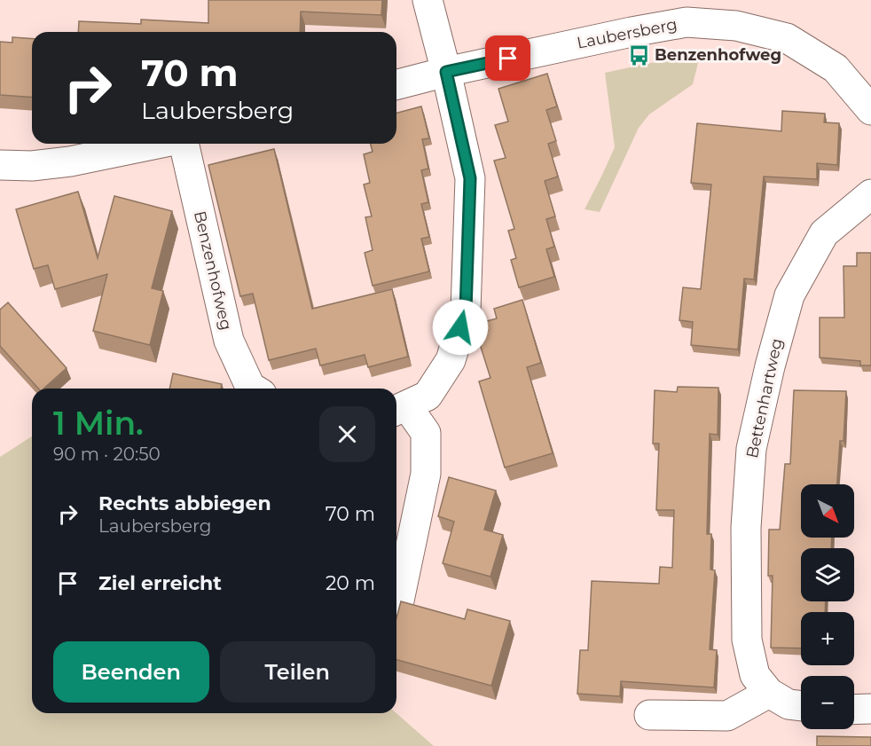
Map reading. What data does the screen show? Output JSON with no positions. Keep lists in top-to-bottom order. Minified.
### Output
{"streets":{"street":["Laubersberg","Benzenhofweg","Bettenhartweg"]},"places":{"bus stop":["Benzenhofweg"]},"north":"bottom right","page":{"turn":["70 m","Laubersberg"],"heading":["1 Min.","90 m · 20:50"],"list":[{"name":"Rechts abbiegen","note":"Laubersberg","value":"70 m"},{"name":"Ziel erreicht","value":"20 m"}],"map_buttons":["+","−"],"buttons":["Beenden","Teilen"]}}
